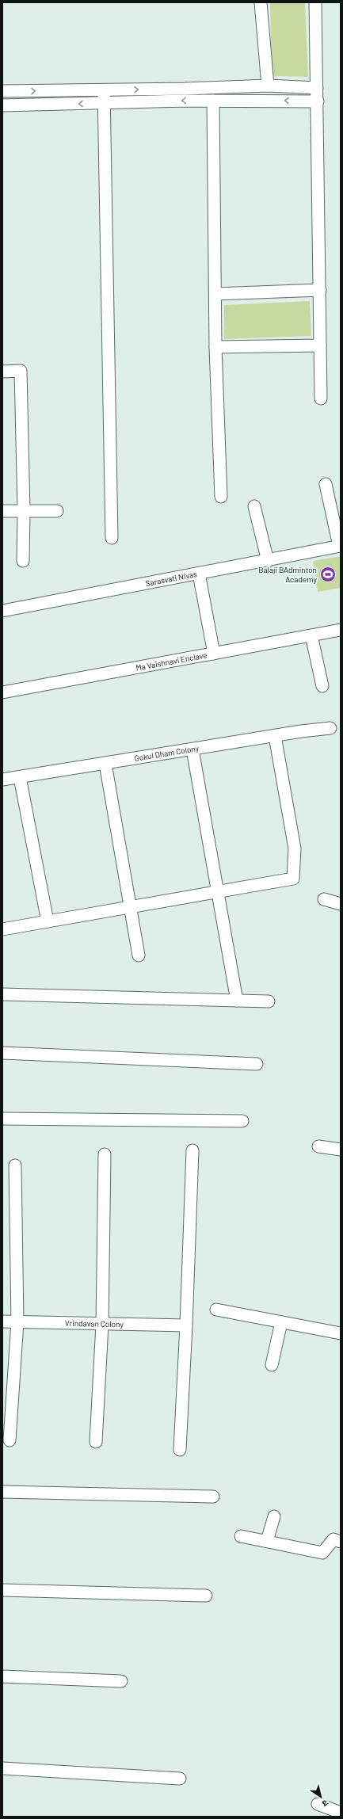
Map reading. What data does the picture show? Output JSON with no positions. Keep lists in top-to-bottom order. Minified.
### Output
{"streets":{"street":["Sarasvati Nivas","Ma Vaishnavi Enclave","Gokul Dham Colony","Vrindavan Colony"]},"places":{"sports":["Balaji BAdminton Academy"]},"north":"bottom right"}
